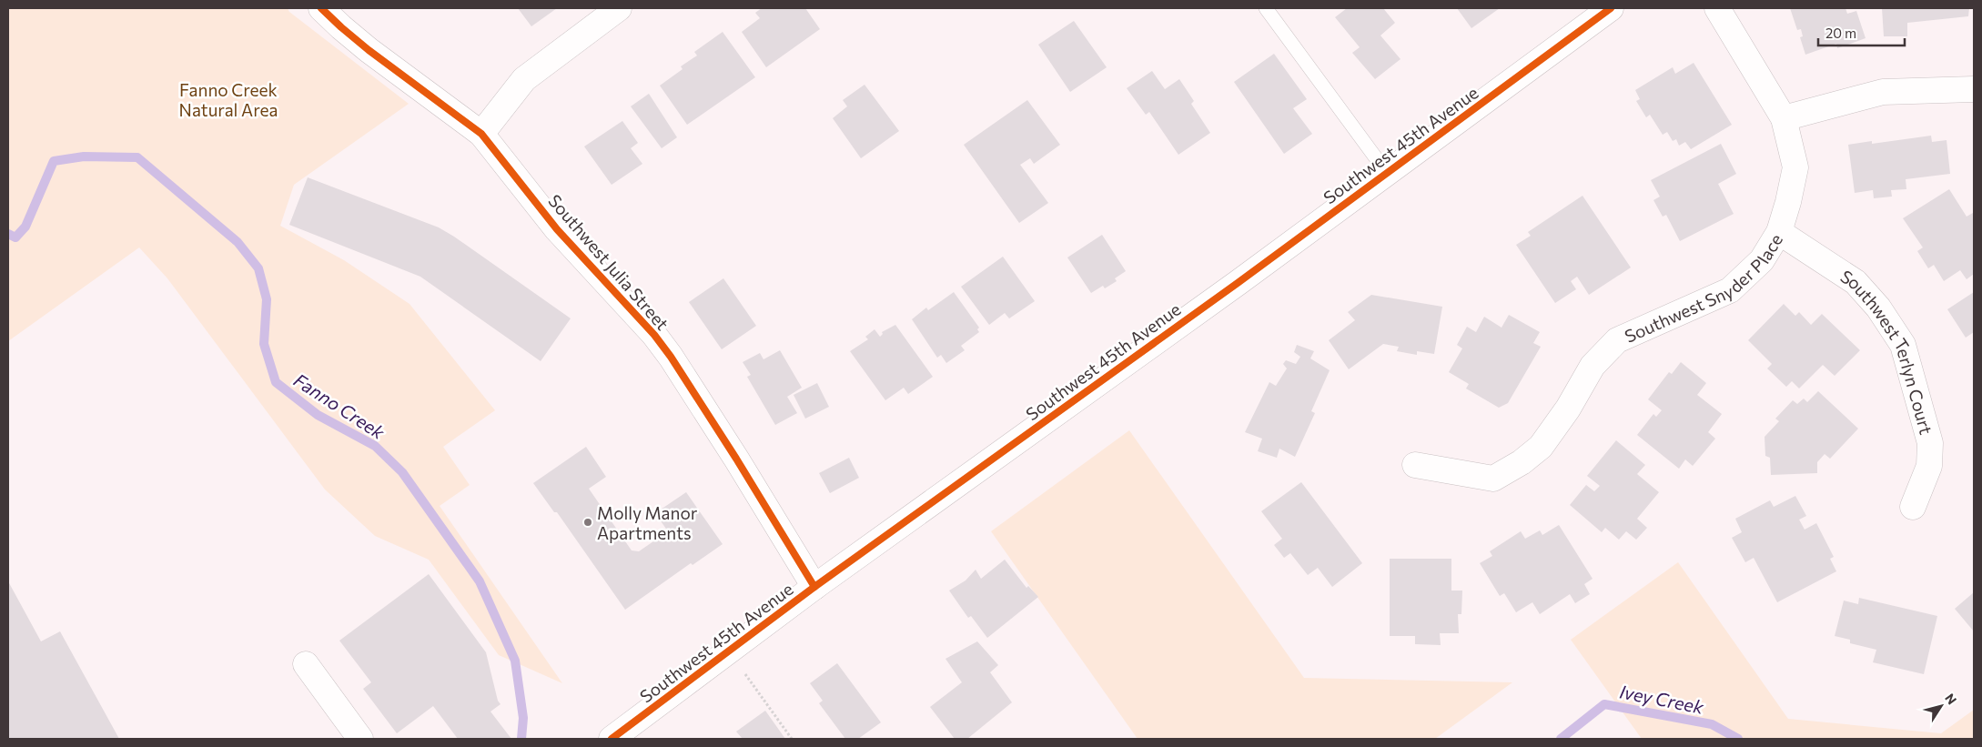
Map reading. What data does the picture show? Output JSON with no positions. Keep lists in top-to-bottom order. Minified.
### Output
{"streets":{"street":["Southwest 45th Avenue","Southwest Julia Street","Southwest Snyder Place","Southwest Terlyn Court"]},"crossings":[["Southwest 45th Avenue","Southwest Julia Street"],["Southwest Snyder Place","Southwest Terlyn Court"]],"water":["Fanno Creek","Ivey Creek"],"parks":["Fanno Creek Natural Area"],"places":["Molly Manor Apartments"],"scale_bar":"20 m","north":"top right"}
